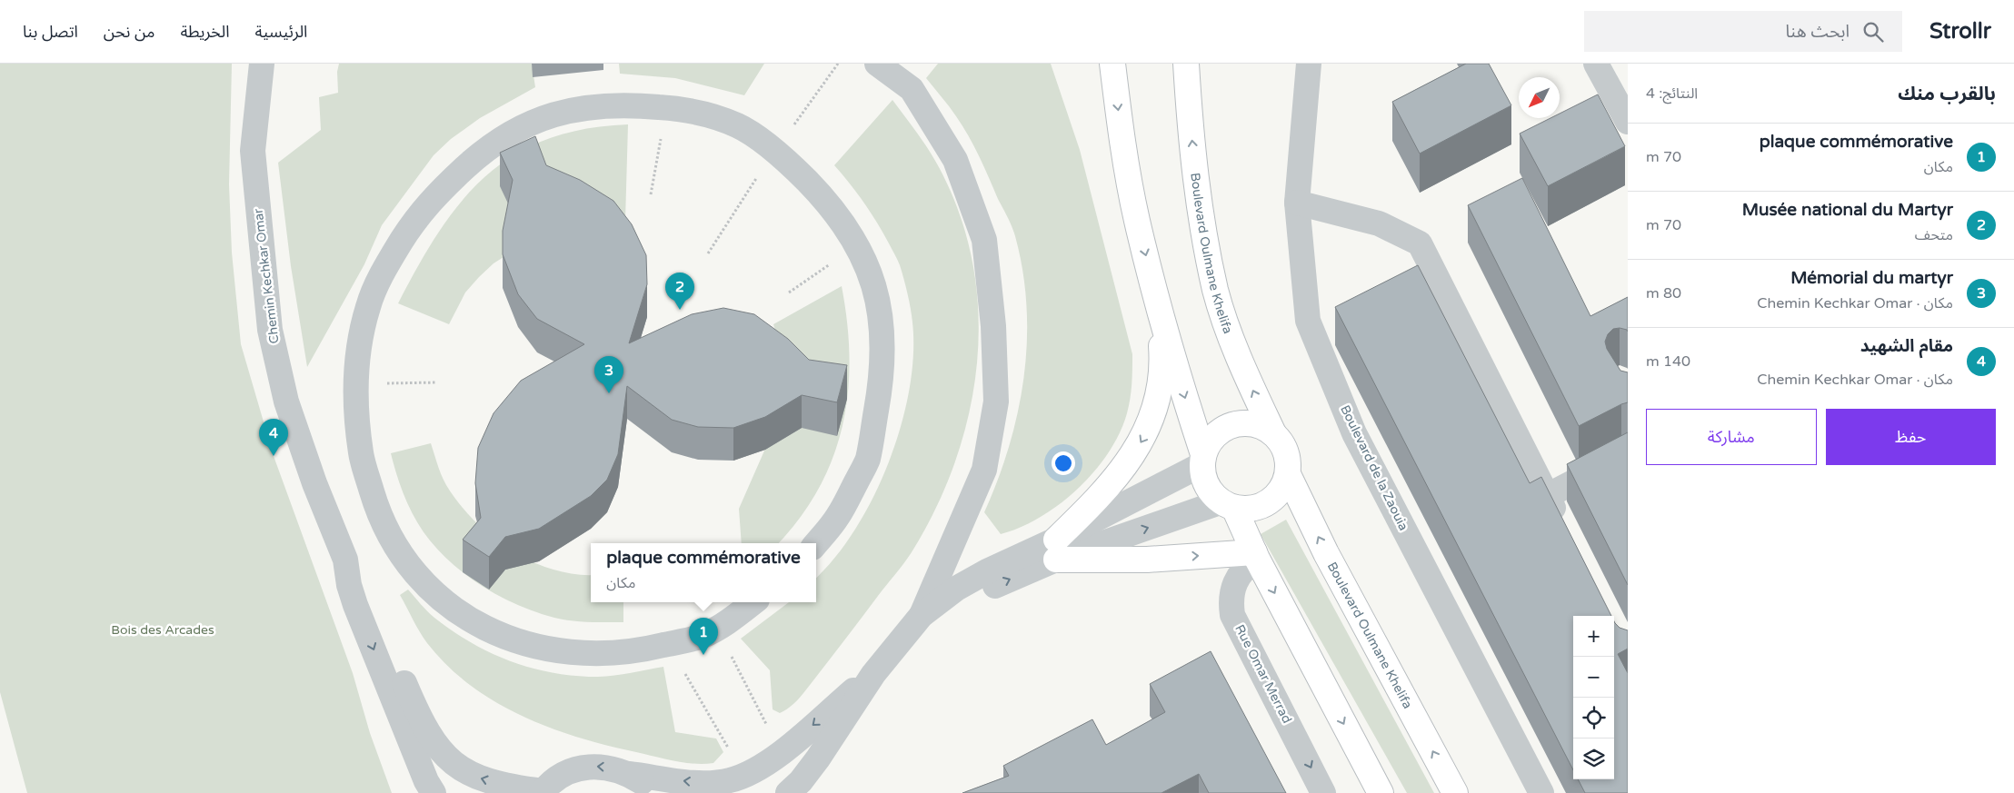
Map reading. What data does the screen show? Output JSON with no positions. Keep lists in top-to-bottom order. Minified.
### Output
{"streets":{"main road":["Boulevard Oulmane Khelifa"],"street":["Chemin Kechkar Omar","Boulevard de la Zaouia","Rue Omar Merrad"]},"one_way":["Rue Omar Merrad"],"parks":["Bois des Arcades"],"north":"bottom left","page":{"header":"Strollr","search":"ابحث هنا","nav":["الرئيسية","الخريطة","من نحن","اتصل بنا"],"heading":["بالقرب منك","النتائج: 4"],"list":[{"mark":"1","name":"plaque commémorative","note":"مكان","value":"70 m"},{"mark":"2","name":"Musée national du Martyr","note":"متحف","value":"70 m"},{"mark":"3","name":"Mémorial du martyr","note":"مكان · Chemin Kechkar Omar","value":"80 m"},{"mark":"4","name":"مقام الشهيد","note":"مكان · Chemin Kechkar Omar","value":"140 m"}],"pins":["2","3","4","1"],"buttons":["حفظ","مشاركة"],"popup":["plaque commémorative","مكان"],"map_buttons":["+","−"]}}
